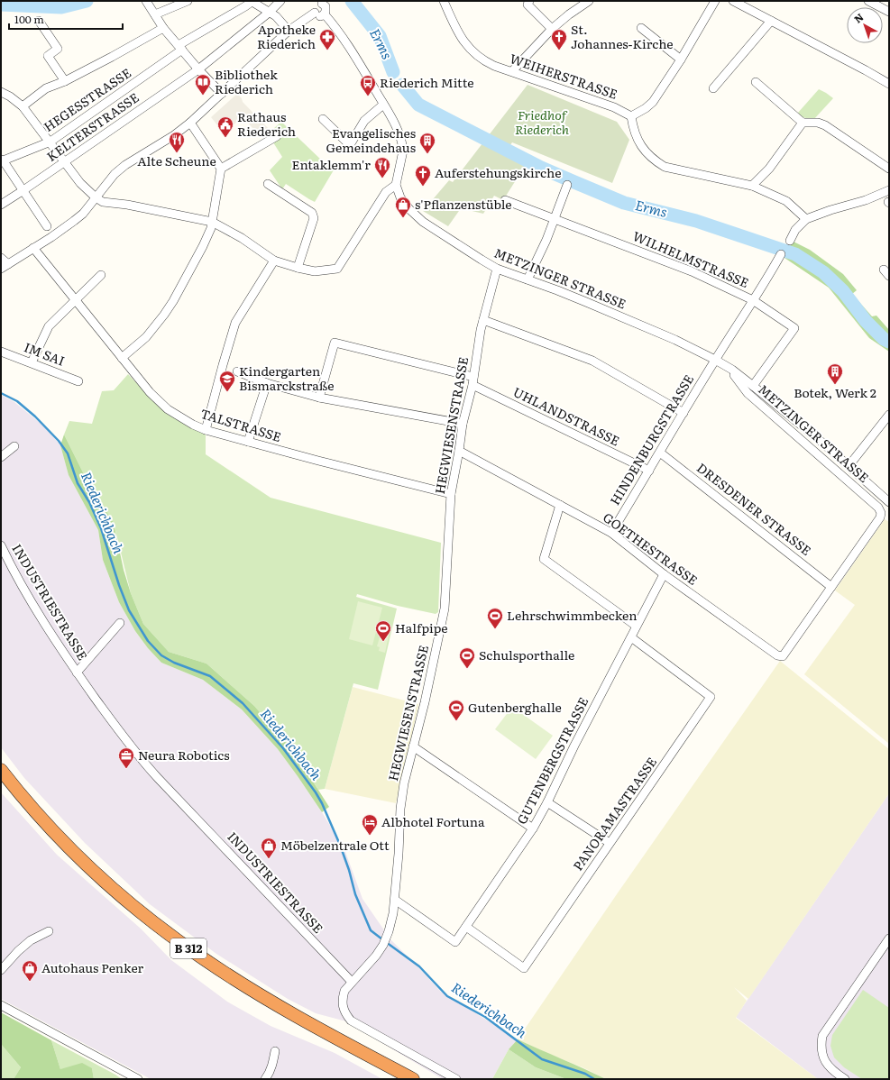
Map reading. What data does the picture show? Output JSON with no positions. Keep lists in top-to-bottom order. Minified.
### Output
{"streets":{"highway":["B 312"],"street":["WEIHERSTRASSE","HEGESSTRASSE","KELTERSTRASSE","WILHELMSTRASSE","METZINGER STRASSE","IM SAI","UHLANDSTRASSE","TALSTRASSE","HEGWIESENSTRASSE","HINDENBURGSTRASSE","DRESDENER STRASSE","GOETHESTRASSE","INDUSTRIESTRASSE","GUTENBERGSTRASSE","PANORAMASTRASSE"]},"crossings":[["WILHELMSTRASSE","METZINGER STRASSE"],["WILHELMSTRASSE","HINDENBURGSTRASSE"],["METZINGER STRASSE","HEGWIESENSTRASSE"],["METZINGER STRASSE","HINDENBURGSTRASSE"],["METZINGER STRASSE","DRESDENER STRASSE"],["METZINGER STRASSE","GOETHESTRASSE"],["UHLANDSTRASSE","HEGWIESENSTRASSE"],["UHLANDSTRASSE","HINDENBURGSTRASSE"],["TALSTRASSE","HEGWIESENSTRASSE"],["HEGWIESENSTRASSE","GOETHESTRASSE"],["HEGWIESENSTRASSE","INDUSTRIESTRASSE"],["HEGWIESENSTRASSE","GUTENBERGSTRASSE"],["HINDENBURGSTRASSE","DRESDENER STRASSE"],["HINDENBURGSTRASSE","GOETHESTRASSE"],["DRESDENER STRASSE","GOETHESTRASSE"],["GOETHESTRASSE","GUTENBERGSTRASSE"],["GUTENBERGSTRASSE","PANORAMASTRASSE"]],"water":["Erms","Riederichbach"],"parks":["Friedhof Riederich"],"places":{"pharmacy":["Apotheke Riederich"],"church":["St. Johannes-Kirche","Auferstehungskirche"],"library":["Bibliothek Riederich"],"bus stop":["Riederich Mitte"],"public building":["Rathaus Riederich"],"restaurant":["Alte Scheune","Entaklemm'r"],"building":["Evangelisches Gemeindehaus","Botek, Werk 2"],"shop":["s'Pflanzenstüble","Möbelzentrale Ott","Autohaus Penker"],"school or university":["Kindergarten Bismarckstraße"],"sports":["Lehrschwimmbecken","Halfpipe","Schulsporthalle","Gutenberghalle"],"office":["Neura Robotics"],"hotel":["Albhotel Fortuna"]},"scale_bar":"100 m","north":"top left"}
